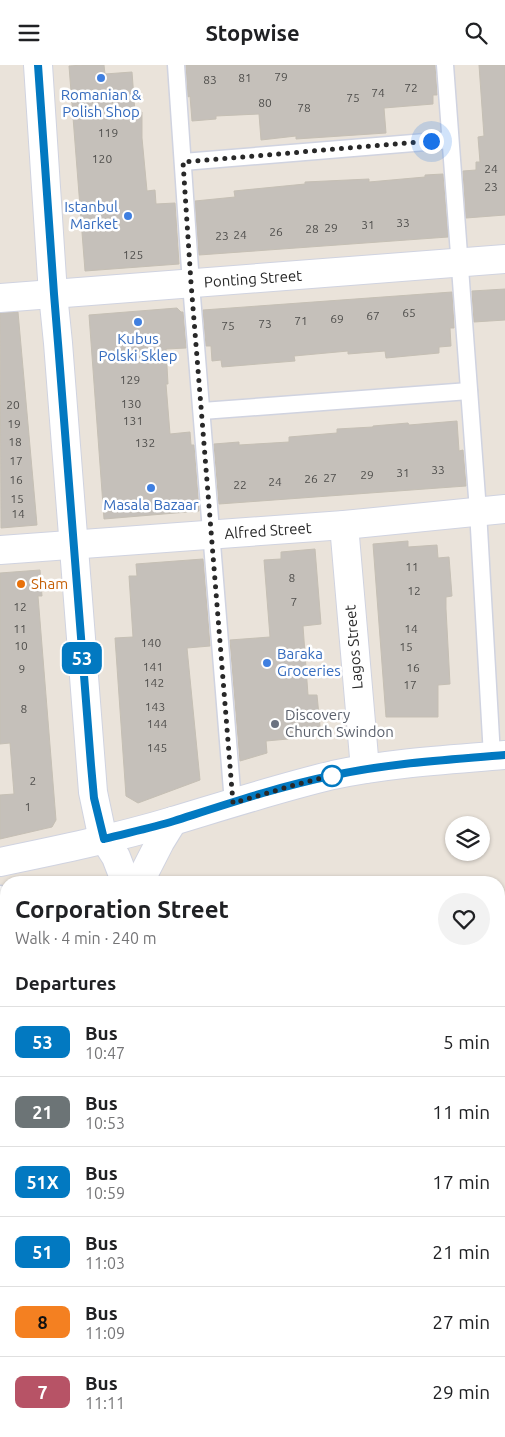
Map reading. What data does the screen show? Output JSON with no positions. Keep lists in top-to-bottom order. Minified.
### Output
{"streets":{"street":["Ponting Street","Alfred Street","Lagos Street"]},"crossings":[["Alfred Street","Lagos Street"]],"places":["Romanian & Polish Shop","Istanbul Market","Kubus Polski Sklep","Masala Bazaar","Sham","Baraka Groceries","Discovery Church Swindon"],"lines":["bus line 53"],"house_numbers":["79","81","83","72","74","75","80","78","119","120","24","23","33","31","29","28","26","24","23","125","65","67","69","71","73","75","129","130","20","131","19","18","132","17","33","31","29","27","26","16","24","22","15","14","11","8","12","7","12","11","14","140","10","15","141","16","9","142","17","143","8","144","145","2","1"],"page":{"header":"Stopwise","on_map":"53","heading":[["Corporation Street","Walk · 4 min · 240 m"],"Departures"],"list":[{"mark":"53","name":"Bus","note":"10:47","value":"5 min"},{"mark":"21","name":"Bus","note":"10:53","value":"11 min"},{"mark":"51X","name":"Bus","note":"10:59","value":"17 min"},{"mark":"51","name":"Bus","note":"11:03","value":"21 min"},{"mark":"8","name":"Bus","note":"11:09","value":"27 min"},{"mark":"7","name":"Bus","note":"11:11","value":"29 min"}]}}
